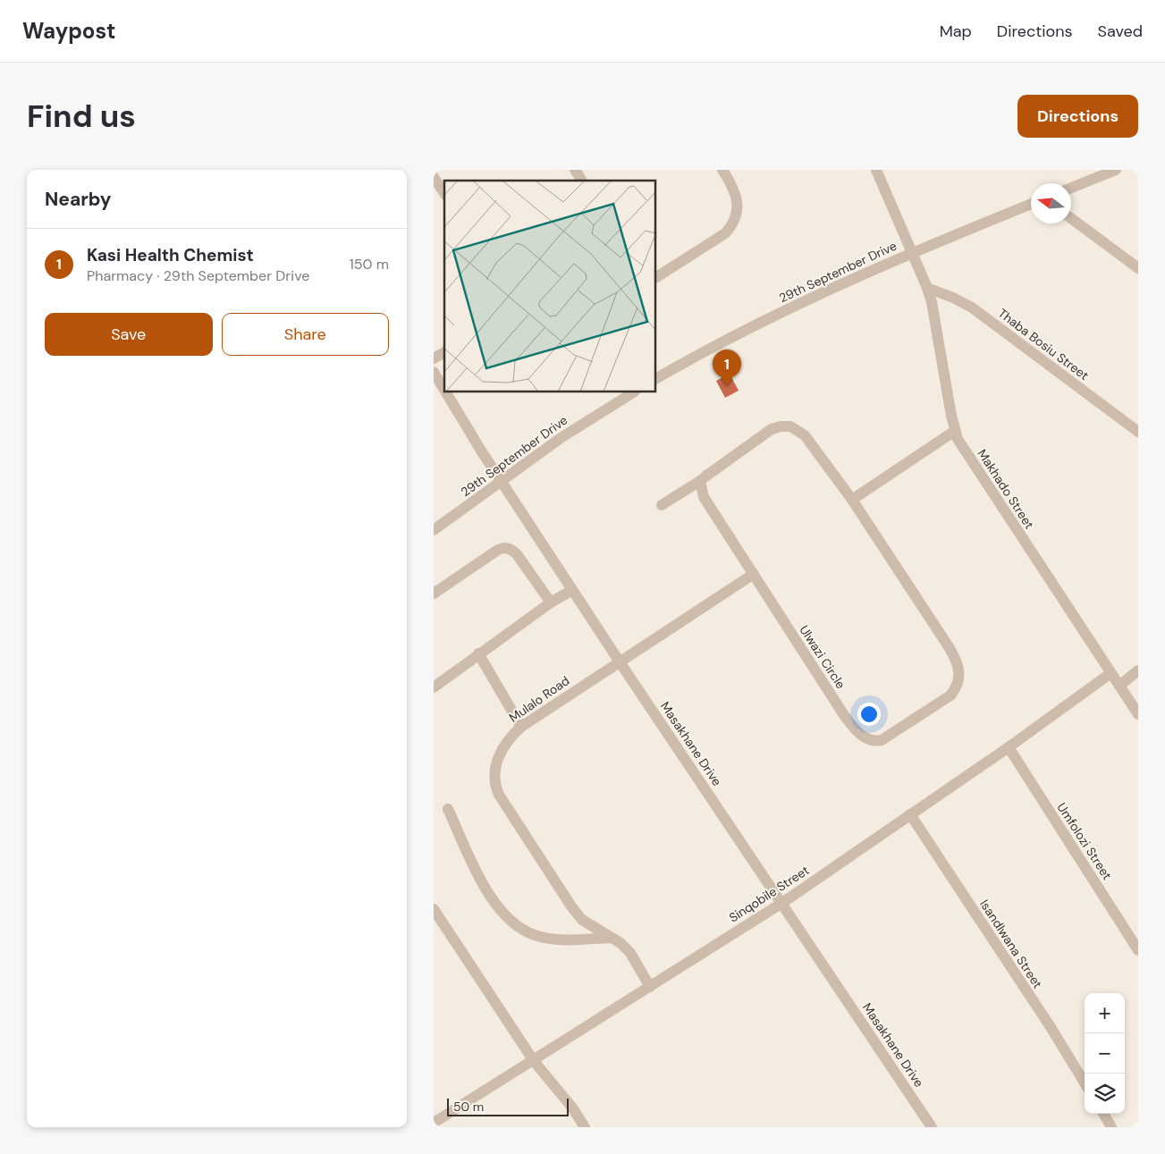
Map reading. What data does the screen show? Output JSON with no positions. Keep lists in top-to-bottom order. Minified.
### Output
{"streets":{"street":["29th September Drive","Thaba Bosiu Street","Makhado Street","Ulwazi Circle","Mulalo Road","Masakhane Drive","Umfolozi Street","Sinqobile Street","Isandlwana Street"]},"crossings":[["29th September Drive","Makhado Street"],["29th September Drive","Masakhane Drive"],["Thaba Bosiu Street","Makhado Street"],["Makhado Street","Sinqobile Street"],["Ulwazi Circle","Mulalo Road"],["Mulalo Road","Masakhane Drive"],["Mulalo Road","Sinqobile Street"],["Masakhane Drive","Sinqobile Street"],["Umfolozi Street","Sinqobile Street"],["Sinqobile Street","Isandlwana Street"]],"scale_bar":"50 m","north":"left","page":{"header":"Waypost","nav":["Map","Directions","Saved"],"buttons":["Directions",["Save","Share"]],"title":"Find us","heading":"Nearby","list":[{"mark":"1","name":"Kasi Health Chemist","note":"Pharmacy · 29th September Drive","value":"150 m"}],"pins":"1","map_buttons":["+","−"],"scale":"50 m"}}
